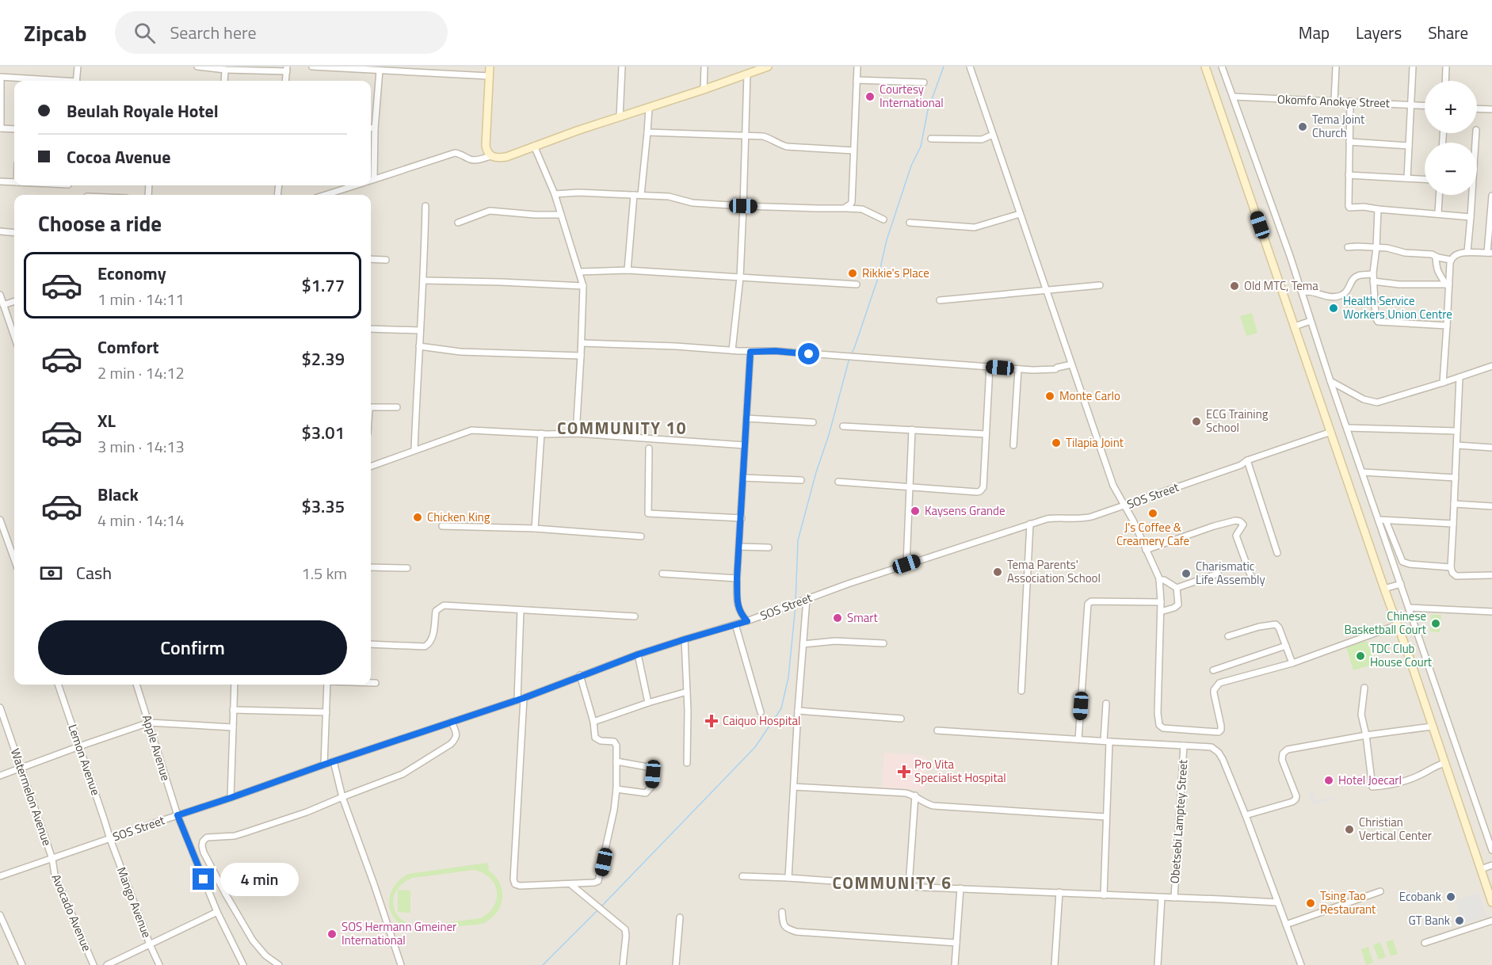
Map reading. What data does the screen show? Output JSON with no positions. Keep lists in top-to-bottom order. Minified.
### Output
{"streets":{"street":["Okomfo Anokye Street","SOS Street","Apple Avenue","Lemon Avenue","Watermelon Avenue","Obetsebi Lamptey Street","Mango Avenue","Avocado Avenue"]},"crossings":[["SOS Street","Apple Avenue"],["SOS Street","Lemon Avenue"],["SOS Street","Watermelon Avenue"],["SOS Street","Mango Avenue"],["SOS Street","Avocado Avenue"],["Lemon Avenue","Mango Avenue"],["Watermelon Avenue","Avocado Avenue"]],"districts":["COMMUNITY 10","COMMUNITY 6"],"places":{"other":["Courtesy International","Tema Joint Church","Rikkie's Place","Old MTC, Tema","Health Service Workers Union Centre","Monte Carlo","ECG Training School","Tilapia Joint","Kaysens Grande","J's Coffee & Creamery Cafe","Chicken King","Tema Parents' Association School","Charismatic Life Assembly","Smart","Chinese Basketball Court","TDC Club House Court","Hotel Joecarl","Christian Vertical Center","Ecobank","Tsing Tao Restaurant","GT Bank","SOS Hermann Gmeiner International"],"health":["Caiquo Hospital","Pro Vita Specialist Hospital"]},"page":{"header":"Zipcab","search":"Search here","nav":["Map","Layers","Share"],"map_buttons":["+","−"],"banner":["Beulah Royale Hotel","Cocoa Avenue"],"heading":"Choose a ride","list":[{"name":"Economy","note":"1 min · 14:11","value":"$1.77"},{"name":"Comfort","note":"2 min · 14:12","value":"$2.39"},{"name":"XL","note":"3 min · 14:13","value":"$3.01"},{"name":"Black","note":"4 min · 14:14","value":"$3.35"}],"pay":["Cash","1.5 km"],"buttons":"Confirm","bubble":"4 min"}}
